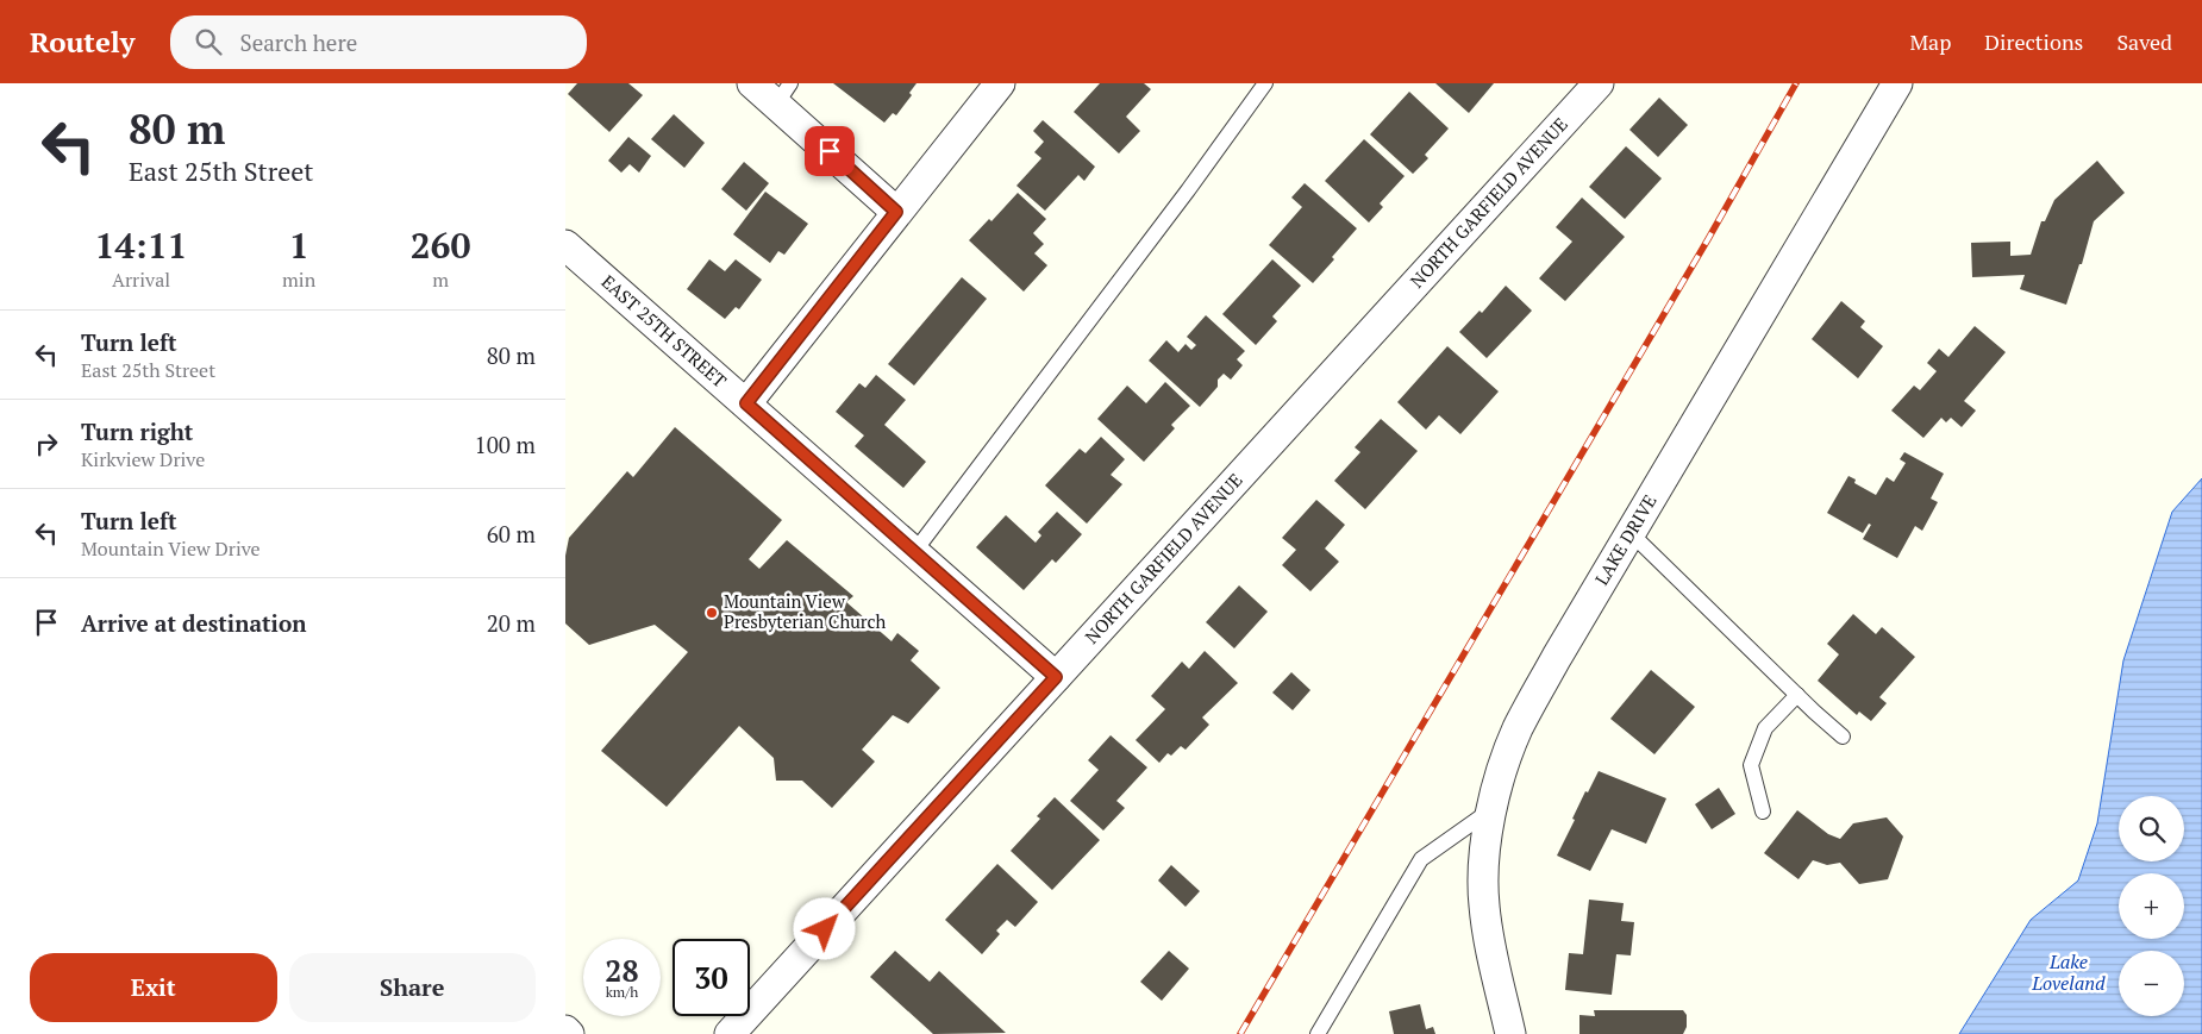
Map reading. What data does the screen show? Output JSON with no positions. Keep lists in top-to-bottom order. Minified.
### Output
{"streets":{"street":["NORTH GARFIELD AVENUE","EAST 25TH STREET","LAKE DRIVE"]},"crossings":[["NORTH GARFIELD AVENUE","EAST 25TH STREET"]],"water":["Lake Loveland"],"places":["Mountain View Presbyterian Church"],"page":{"header":"Routely","search":"Search here","nav":["Map","Directions","Saved"],"turn":["80 m","East 25th Street"],"eta":["14:11","Arrival","1","min","260","m"],"list":[{"name":"Turn left","note":"East 25th Street","value":"80 m"},{"name":"Turn right","note":"Kirkview Drive","value":"100 m"},{"name":"Turn left","note":"Mountain View Drive","value":"60 m"},{"name":"Arrive at destination","value":"20 m"}],"map_buttons":["+","−"],"speed":"28 km/h","limit":"30","buttons":["Exit","Share"]}}
